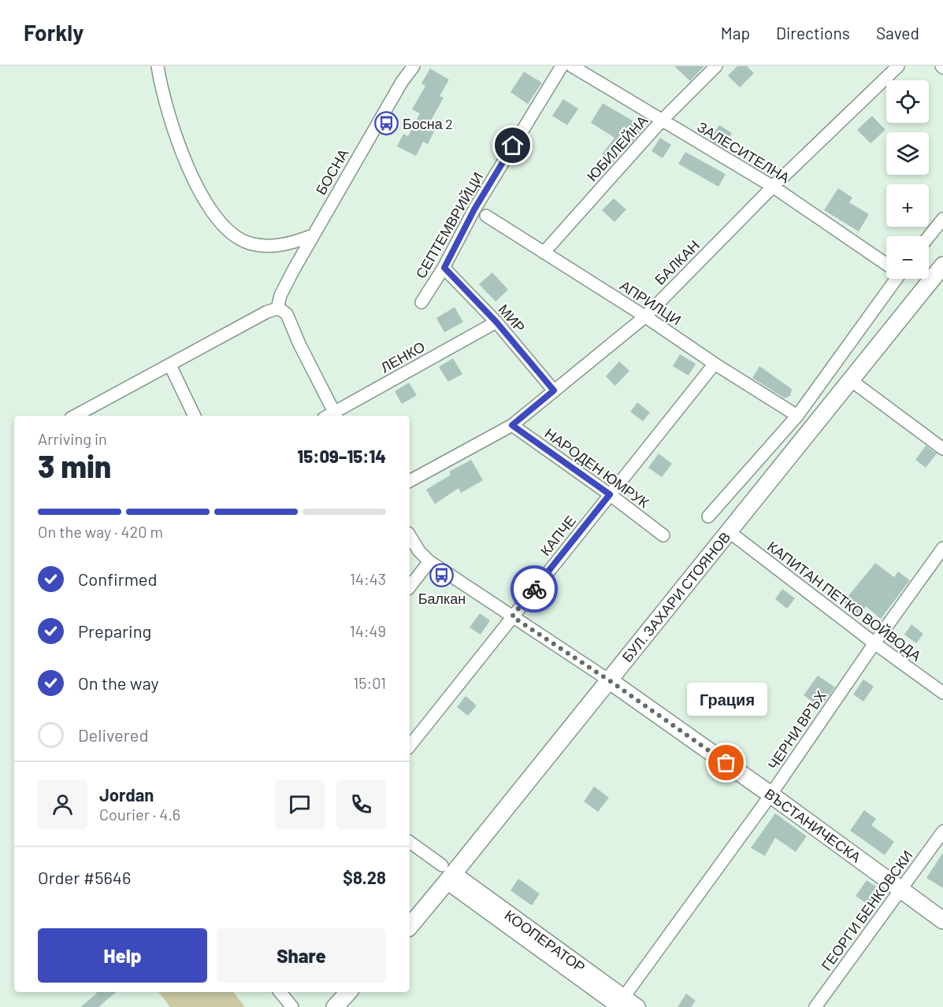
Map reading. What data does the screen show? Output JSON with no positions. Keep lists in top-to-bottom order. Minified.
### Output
{"streets":{"main road":["БУЛ. ЗАХАРИ СТОЯНОВ","ВЪСТАНИЧЕСКА"],"street":["ЮБИЛЕЙНА","ЗАЛЕСИТЕЛНА","БОСНА","СЕПТЕМВРИЙЦИ","БАЛКАН","АПРИЛЦИ","МИР","ЛЕНКО","НАРОДЕН ЮМРУК","КАПЧЕ","КАПИТАН ПЕТКО ВОЙВОДА","ЧЕРНИ ВРЪХ","ГЕОРГИ БЕНКОВСКИ","КООПЕРАТОР"]},"crossings":[["ЮБИЛЕЙНА","ЗАЛЕСИТЕЛНА"],["ЮБИЛЕЙНА","АПРИЛЦИ"],["ЗАЛЕСИТЕЛНА","БАЛКАН"],["СЕПТЕМВРИЙЦИ","МИР"],["БАЛКАН","АПРИЛЦИ"],["БАЛКАН","МИР"],["БАЛКАН","НАРОДЕН ЮМРУК"],["АПРИЛЦИ","КАПЧЕ"],["МИР","ЛЕНКО"],["НАРОДЕН ЮМРУК","КАПЧЕ"],["КАПЧЕ","ВЪСТАНИЧЕСКА"],["БУЛ. ЗАХАРИ СТОЯНОВ","КАПИТАН ПЕТКО ВОЙВОДА"],["БУЛ. ЗАХАРИ СТОЯНОВ","ВЪСТАНИЧЕСКА"],["БУЛ. ЗАХАРИ СТОЯНОВ","КООПЕРАТОР"],["КАПИТАН ПЕТКО ВОЙВОДА","ЧЕРНИ ВРЪХ"],["ЧЕРНИ ВРЪХ","ВЪСТАНИЧЕСКА"],["ЧЕРНИ ВРЪХ","КООПЕРАТОР"],["ВЪСТАНИЧЕСКА","ГЕОРГИ БЕНКОВСКИ"]],"places":{"bus stop":["Босна 2","Балкан"],"other":["Грация"]},"page":{"header":"Forkly","nav":["Map","Directions","Saved"],"map_buttons":["+","−"],"heading":["3 min","Arriving in","15:09–15:14"],"panel":["Jordan","Courier · 4.6","Order #5646","$8.28"],"bar":"On the way · 420 m","list":[["Confirmed","14:43"],["Preparing","14:49"],["On the way","15:01"],"Delivered"],"bubble":"Грация","buttons":["Help","Share"]}}
